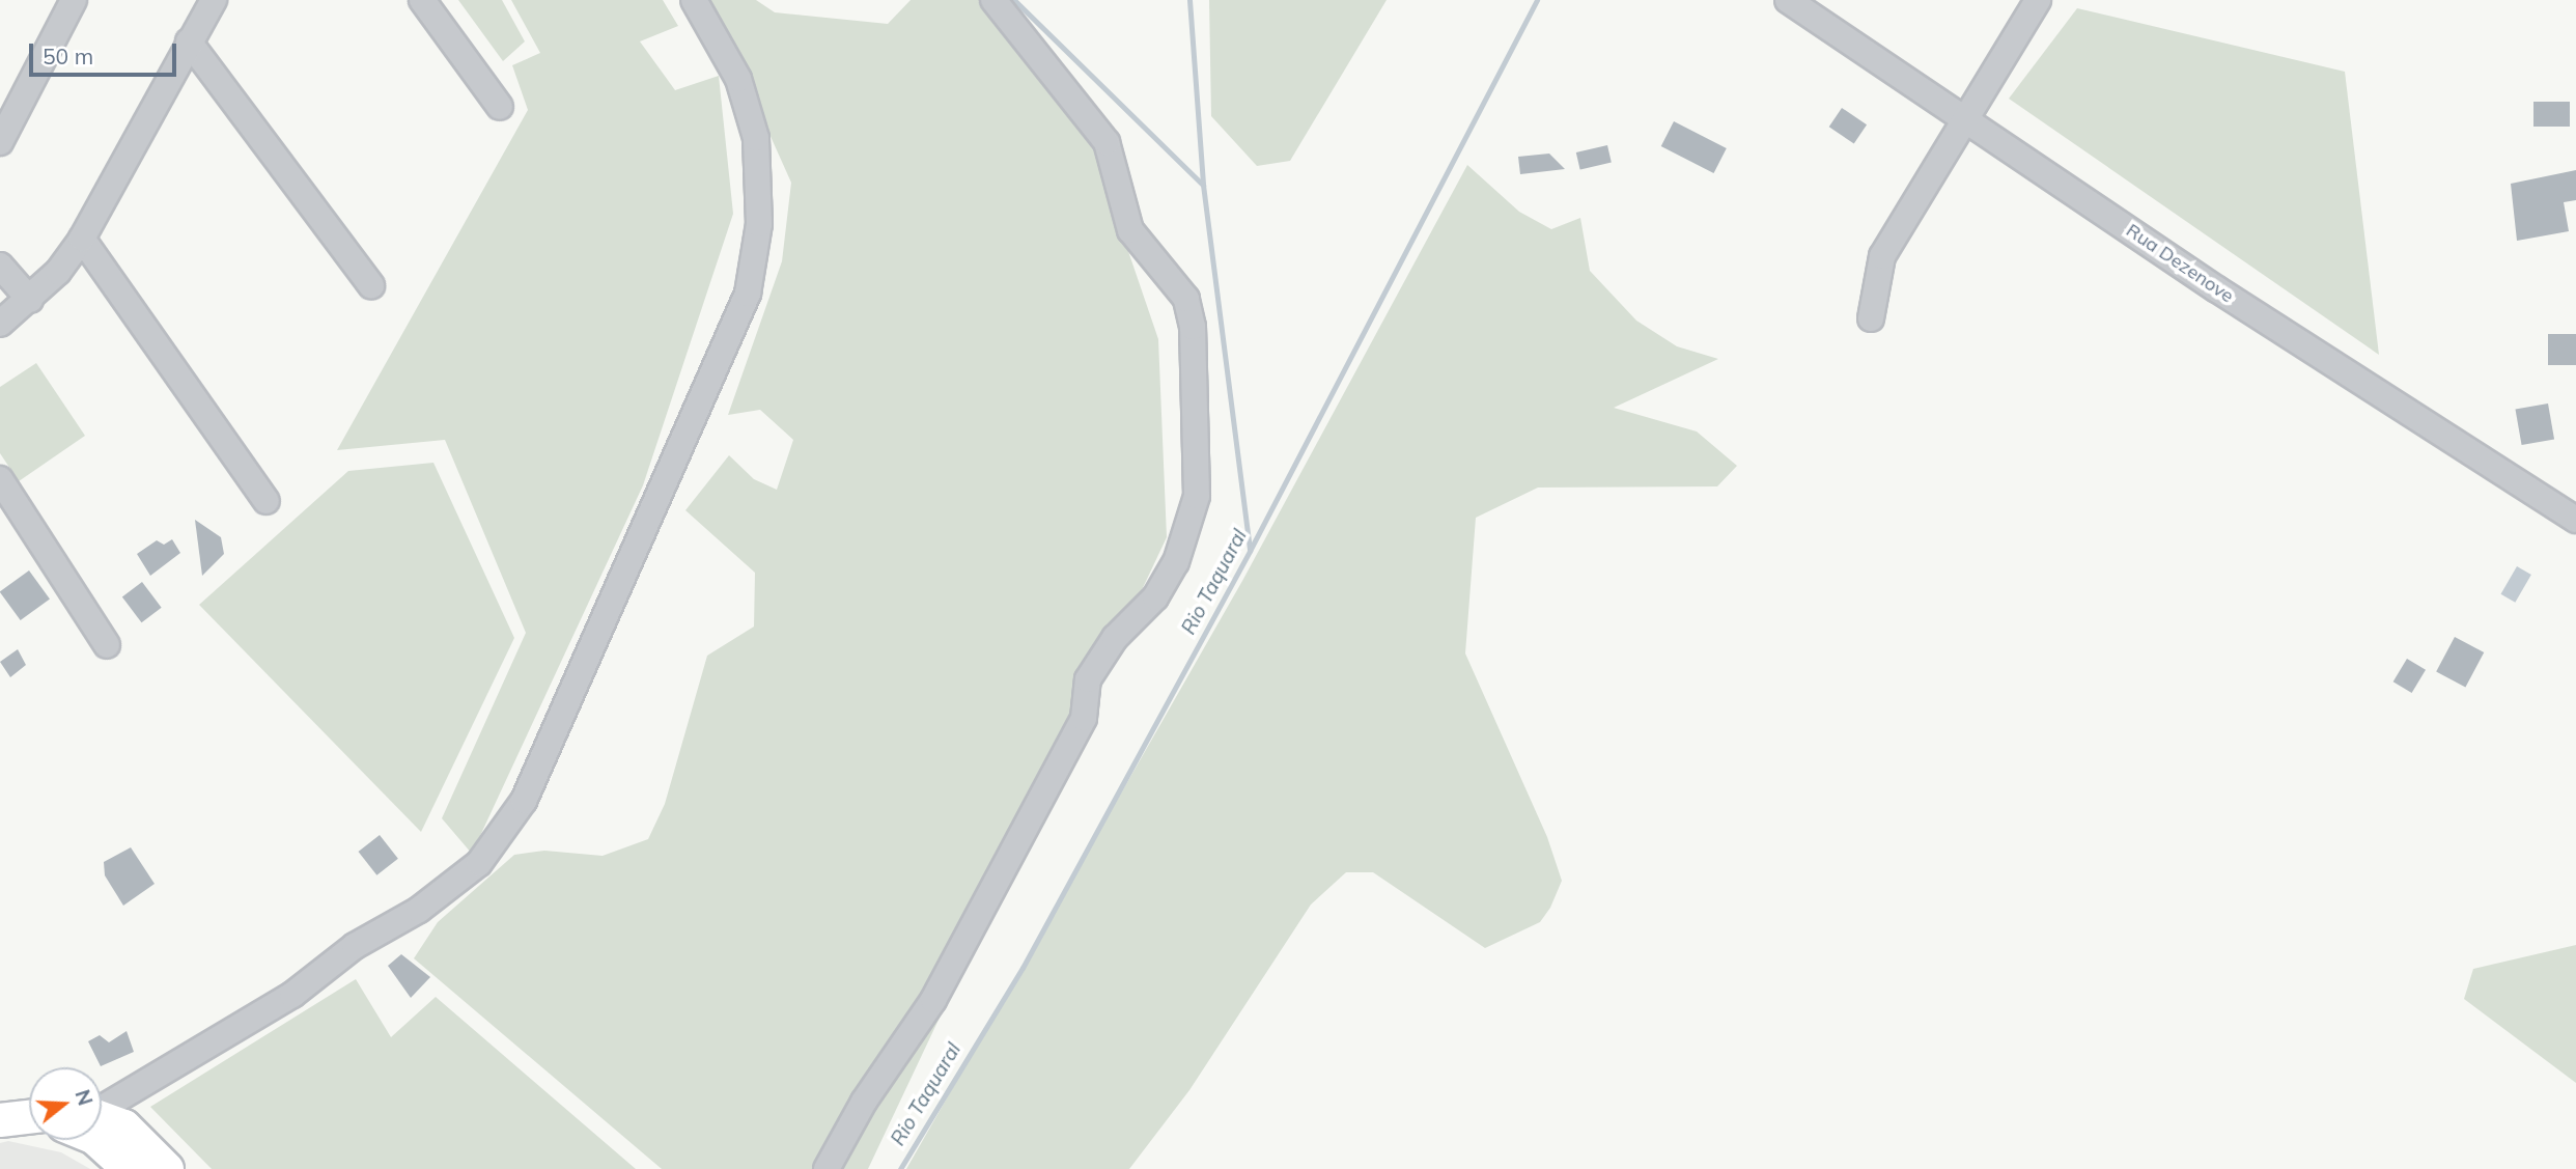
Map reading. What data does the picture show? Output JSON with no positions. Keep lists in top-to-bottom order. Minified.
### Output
{"streets":{"street":["Rua Dezenove"]},"water":["Rio Taquaral"],"scale_bar":"50 m","north":"right"}
